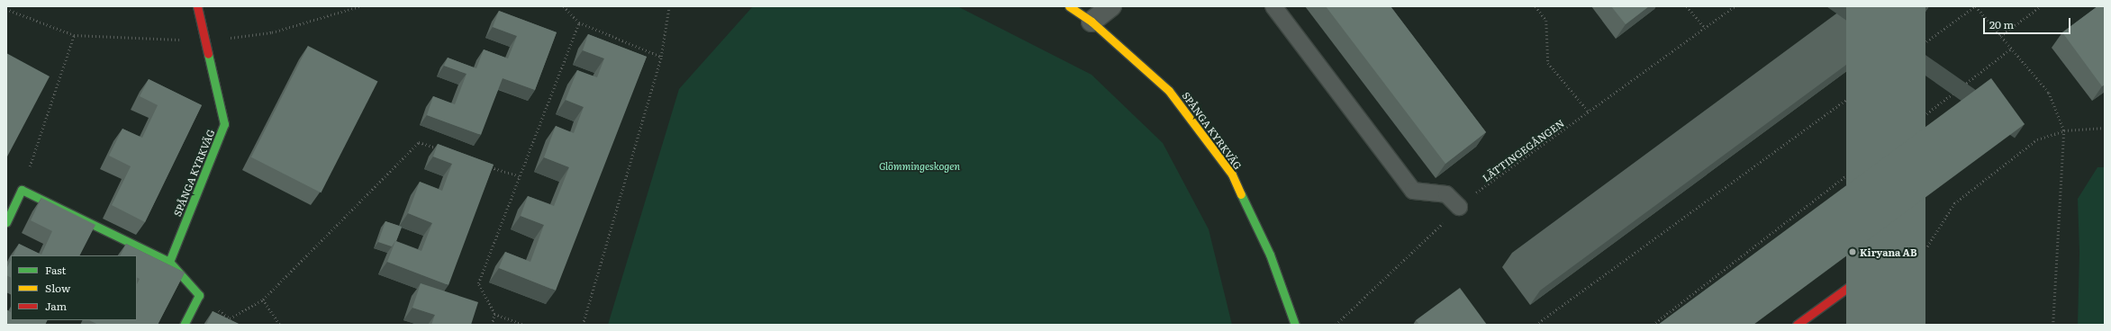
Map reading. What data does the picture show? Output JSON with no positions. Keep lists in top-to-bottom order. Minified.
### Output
{"streets":{"street":["SPÅNGA KYRKVÄG"],"path":["LÄTTINGEGÅNGEN"]},"parks":["Glömmingeskogen"],"places":["Kiryana AB"],"legend":["Fast","Slow","Jam"],"scale_bar":"20 m"}
